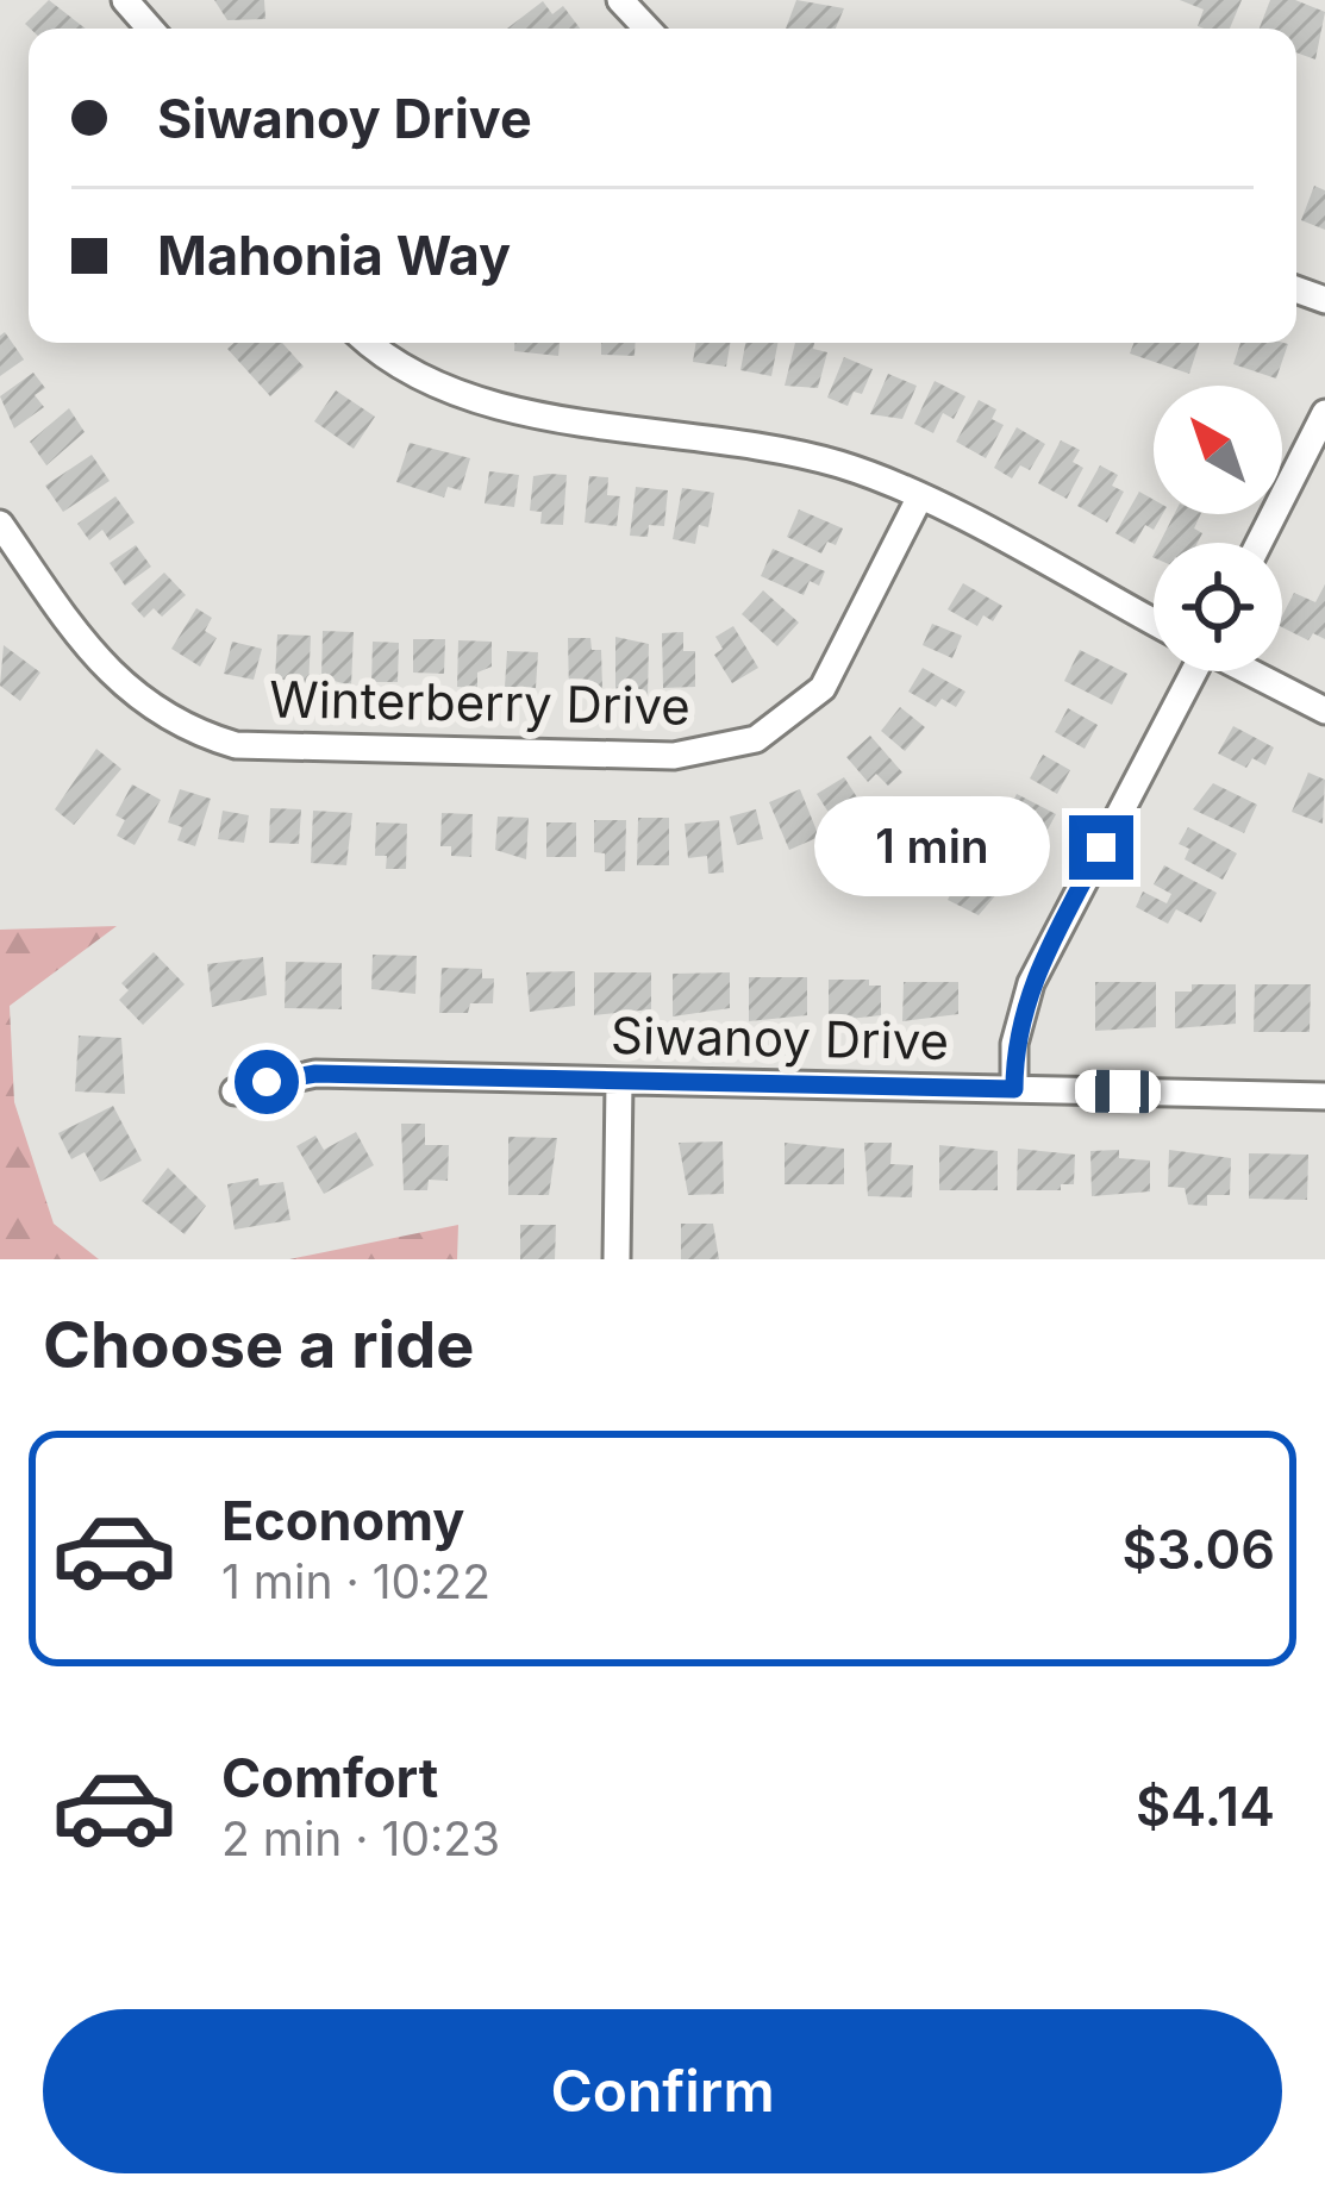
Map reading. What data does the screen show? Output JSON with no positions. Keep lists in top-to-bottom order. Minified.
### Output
{"streets":{"street":["Winterberry Drive","Siwanoy Drive"]},"north":"top left","page":{"banner":["Siwanoy Drive","Mahonia Way"],"bubble":"1 min","heading":"Choose a ride","list":[{"name":"Economy","note":"1 min · 10:22","value":"$3.06"},{"name":"Comfort","note":"2 min · 10:23","value":"$4.14"}],"buttons":"Confirm"}}
